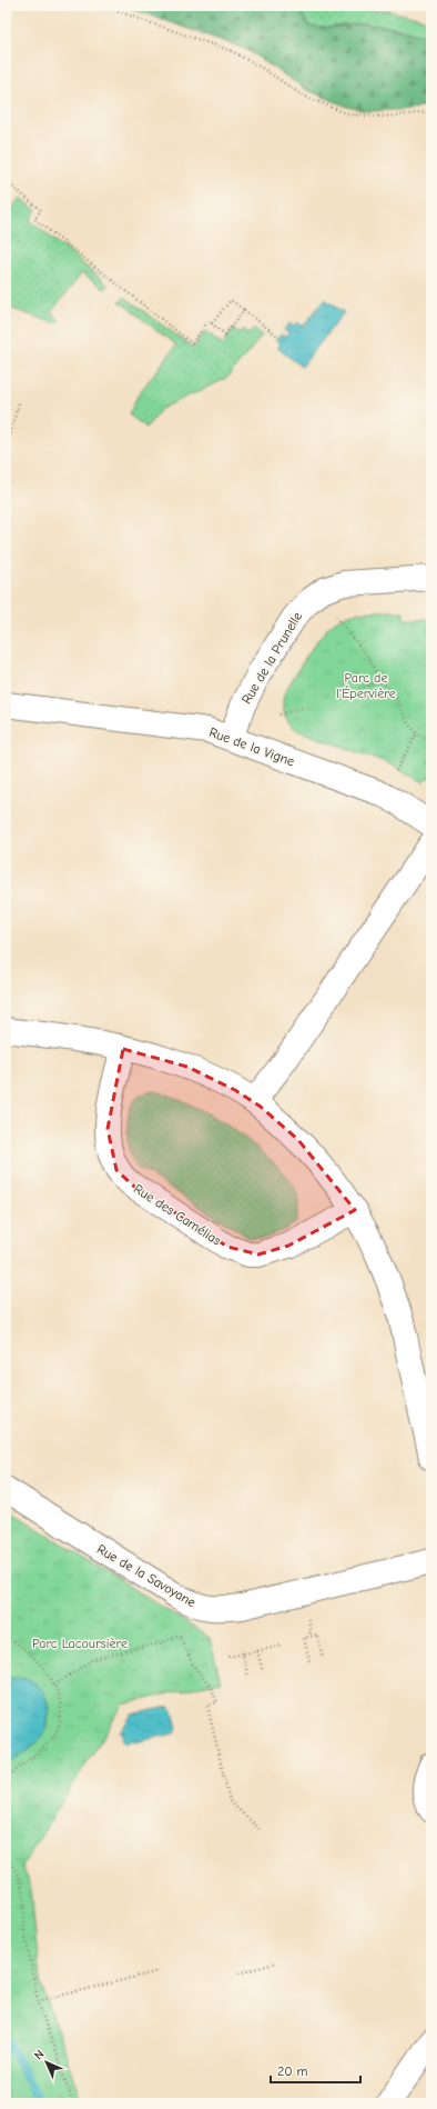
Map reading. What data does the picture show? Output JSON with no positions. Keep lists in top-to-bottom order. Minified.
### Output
{"streets":{"street":["Rue de la Prunelle","Rue de la Vigne","Rue des Camélias","Rue de la Savoyane"]},"crossings":[["Rue de la Prunelle","Rue de la Vigne"]],"parks":["Parc de l'Épervière","Parc Lacoursière"],"scale_bar":"20 m","north":"top left"}
